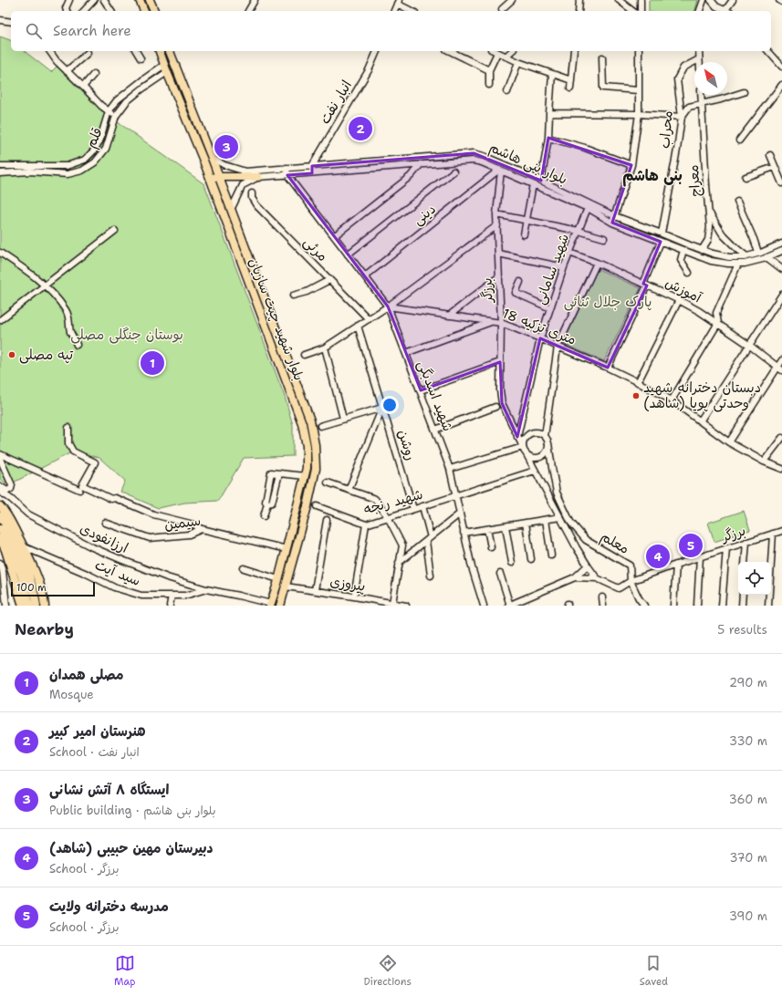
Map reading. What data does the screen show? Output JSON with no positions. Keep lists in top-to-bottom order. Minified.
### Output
{"streets":{"main road":["بلوار شهید چیت سازیان"],"street":["انبار نفت","محراب","قلم","بلوار بنی هاشم","معراج","دینی","مرئی","شهید سامانی","برزگر","آموزش","18 متری تزکیه","شهید اسدبگی","روشن","شهید رنجه","سیمین","ارزانفودی","معلم","سید آیت","پیروزی"]},"crossings":[["انبار نفت","بلوار بنی هاشم"],["محراب","بلوار بنی هاشم"],["قلم","بلوار شهید چیت سازیان"],["بلوار بنی هاشم","معراج"],["بلوار بنی هاشم","دینی"],["بلوار بنی هاشم","شهید سامانی"],["بلوار بنی هاشم","برزگر"],["بلوار بنی هاشم","بلوار شهید چیت سازیان"],["دینی","برزگر"],["شهید سامانی","برزگر"],["شهید سامانی","آموزش"],["شهید سامانی","18 متری تزکیه"],["برزگر","18 متری تزکیه"],["برزگر","معلم"],["بلوار شهید چیت سازیان","سیمین"],["بلوار شهید چیت سازیان","پیروزی"],["18 متری تزکیه","شهید اسدبگی"],["شهید اسدبگی","شهید رنجه"],["روشن","شهید رنجه"],["ارزانفودی","سید آیت"]],"districts":["بنی هاشم"],"parks":["پارک جلال ثنائی","بوستان جنگلی مصلی"],"places":["تپه مصلی","دبستان دخترانه شهید وحدتی پویا (شاهد)"],"scale_bar":"100 m","north":"top left","page":{"search":"Search here","pins":["2","3","1","5","4"],"scale":"100 m","heading":["Nearby","5 results"],"list":[{"mark":"1","name":"مصلی همدان","note":"Mosque","value":"290 m"},{"mark":"2","name":"هنرستان امیر کبیر","note":"School · انبار نفت","value":"330 m"},{"mark":"3","name":"ایستگاه ۸ آتش نشانی","note":"Public building · بلوار بنی هاشم","value":"360 m"},{"mark":"4","name":"دبیرستان مهین حبیبی (شاهد)","note":"School · برزگر","value":"370 m"},{"mark":"5","name":"مدرسه دخترانه ولایت","note":"School · برزگر","value":"390 m"}],"nav":["Map","Directions","Saved"]}}
